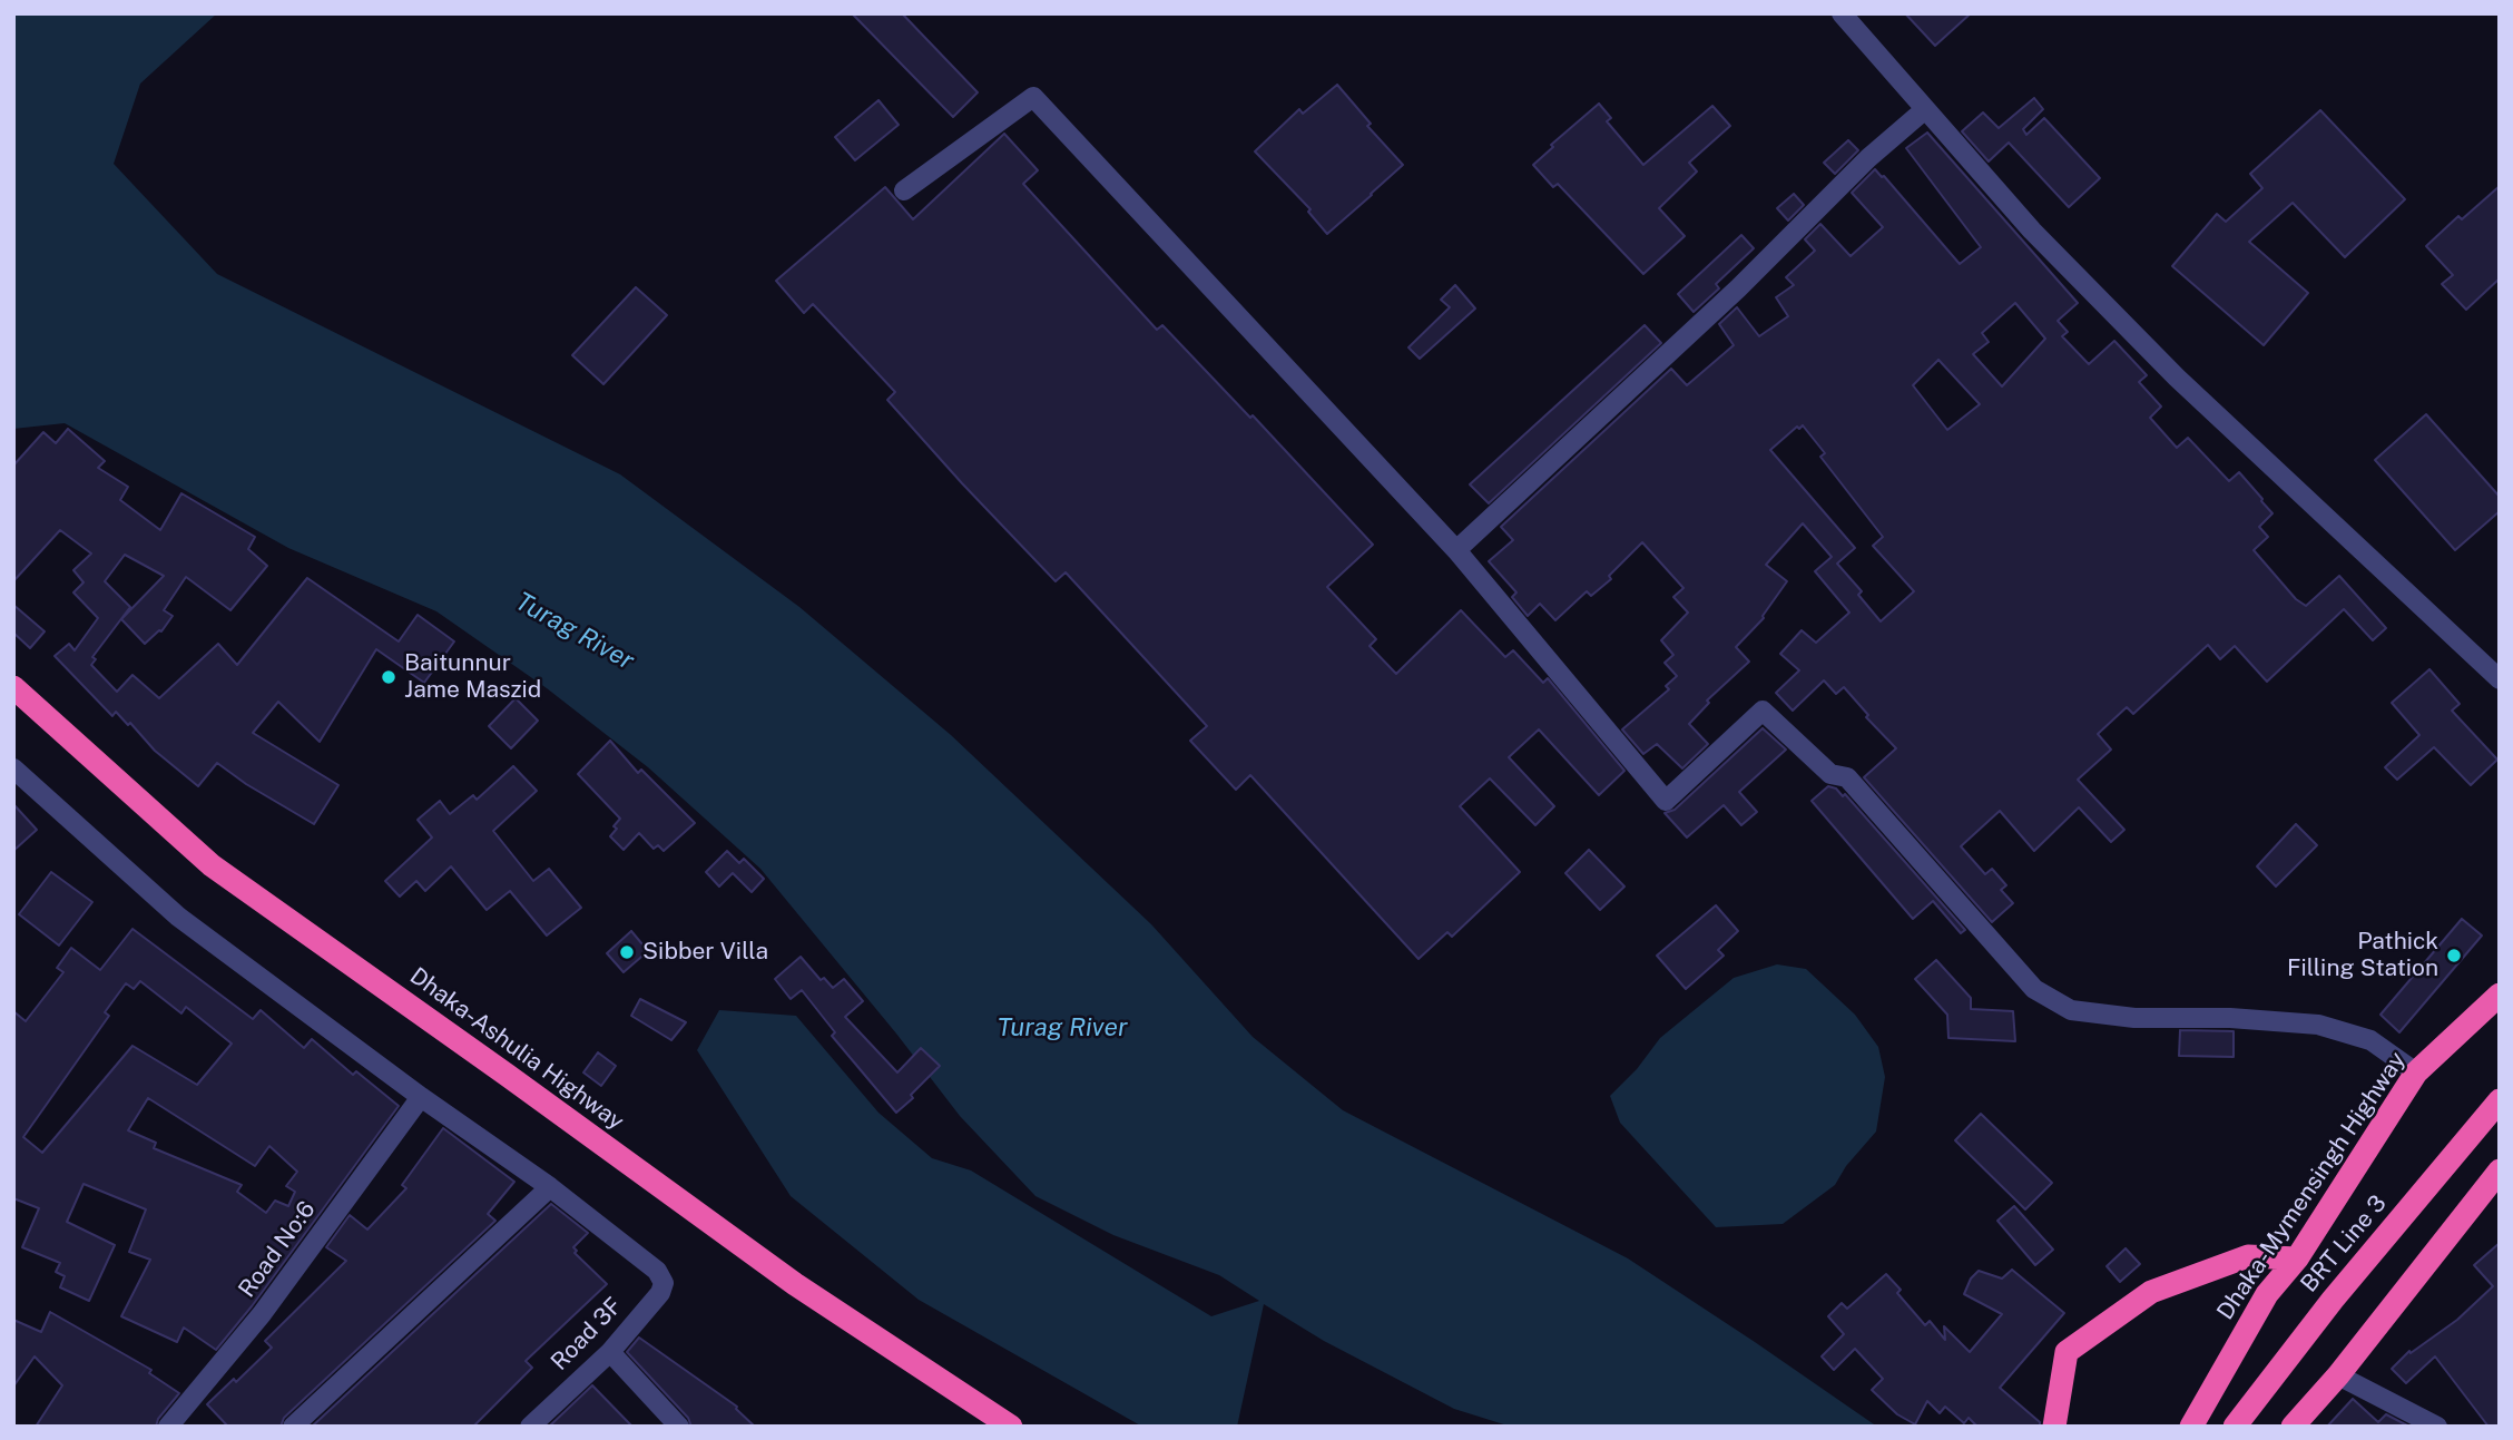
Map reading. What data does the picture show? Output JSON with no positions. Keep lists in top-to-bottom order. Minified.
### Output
{"streets":{"highway":["Dhaka-Ashulia Highway","Dhaka-Mymensingh Highway","BRT Line 3"],"street":["Road No:6","Road 3F"]},"water":["Turag River"],"places":["Baitunnur Jame Maszid","Sibber Villa","Pathick Filling Station"]}
